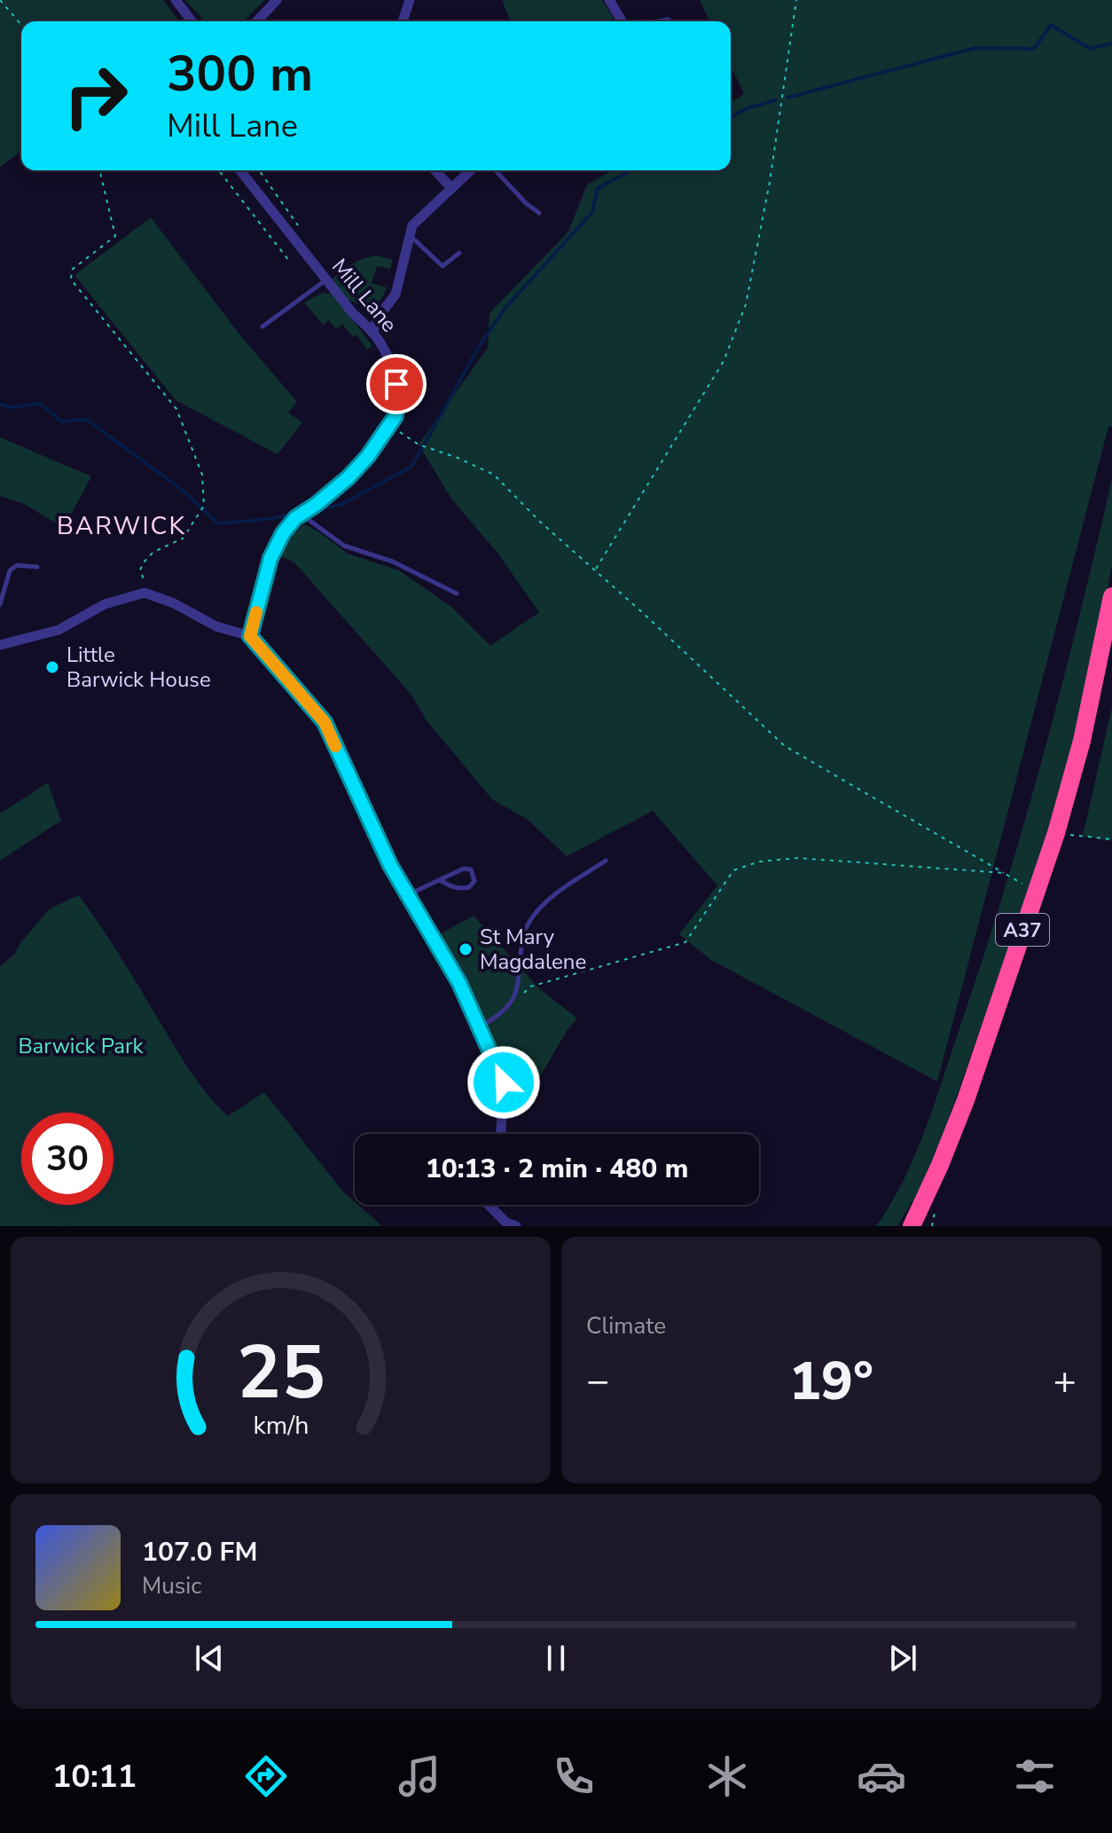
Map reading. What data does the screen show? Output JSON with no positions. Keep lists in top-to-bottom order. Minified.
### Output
{"streets":{"highway":["A37"],"street":["Mill Lane"]},"districts":["BARWICK"],"parks":["Barwick Park"],"places":["Little Barwick House","St Mary Magdalene"],"page":{"turn":["300 m","Mill Lane"],"limit":"30","trip":"10:13 · 2 min · 480 m","tile":"Climate","heat":["−","19°","+"],"song":["107.0 FM","Music"],"tabs":"10:11","gauge":["25","km/h"]}}
